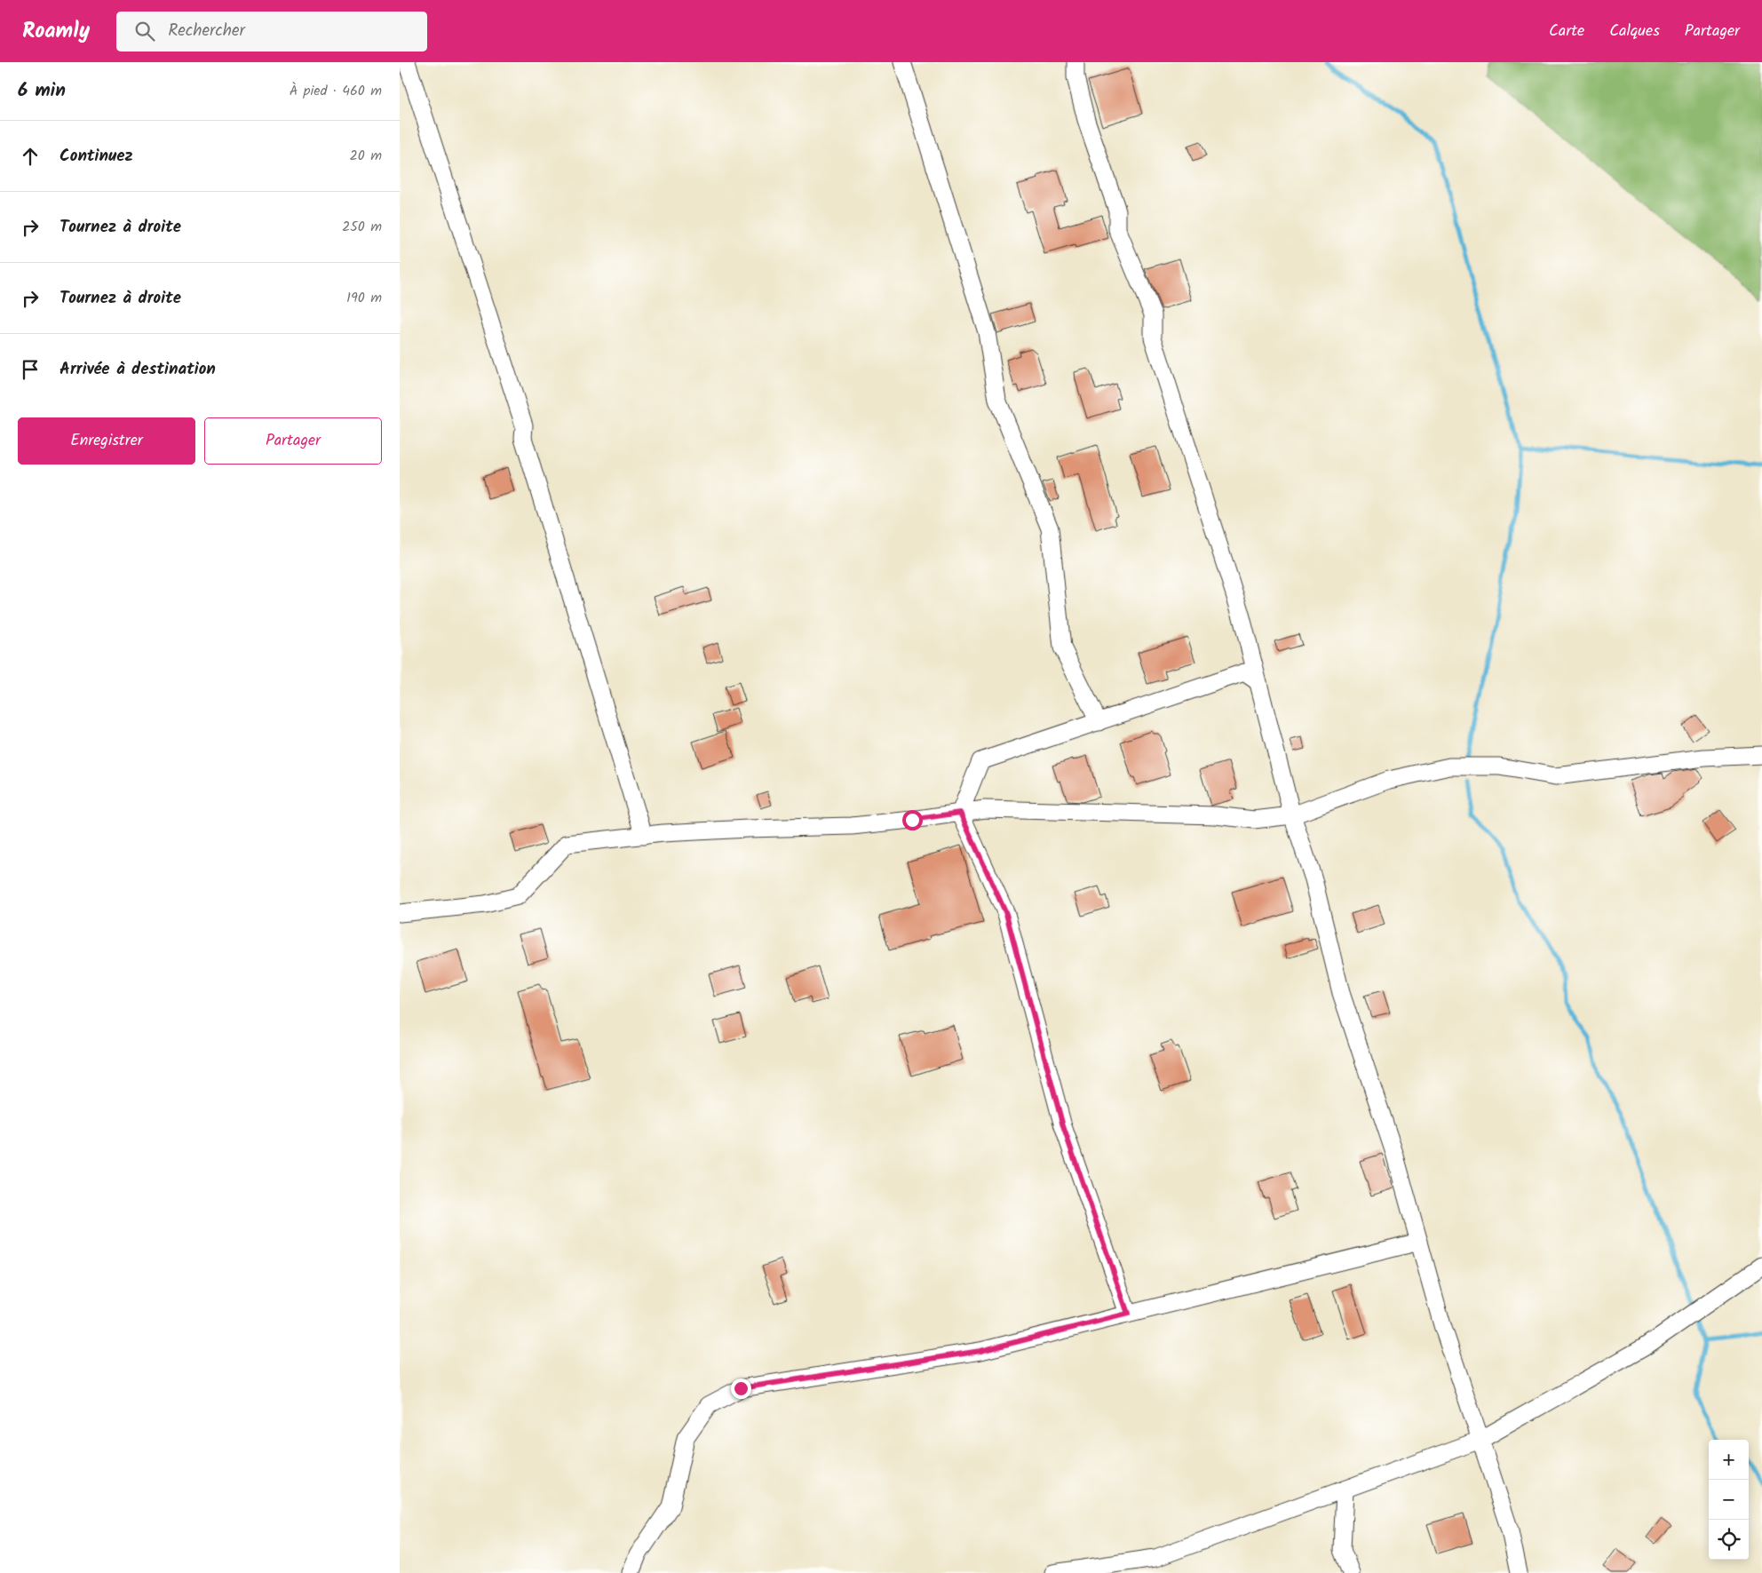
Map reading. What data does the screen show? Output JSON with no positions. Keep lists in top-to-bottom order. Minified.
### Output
{"page":{"header":"Roamly","search":"Rechercher","nav":["Carte","Calques","Partager"],"heading":["6 min","À pied · 460 m"],"list":[["Continuez","20 m"],["Tournez à droite","250 m"],["Tournez à droite","190 m"],"Arrivée à destination"],"buttons":["Enregistrer","Partager"],"map_buttons":["+","−"]}}
